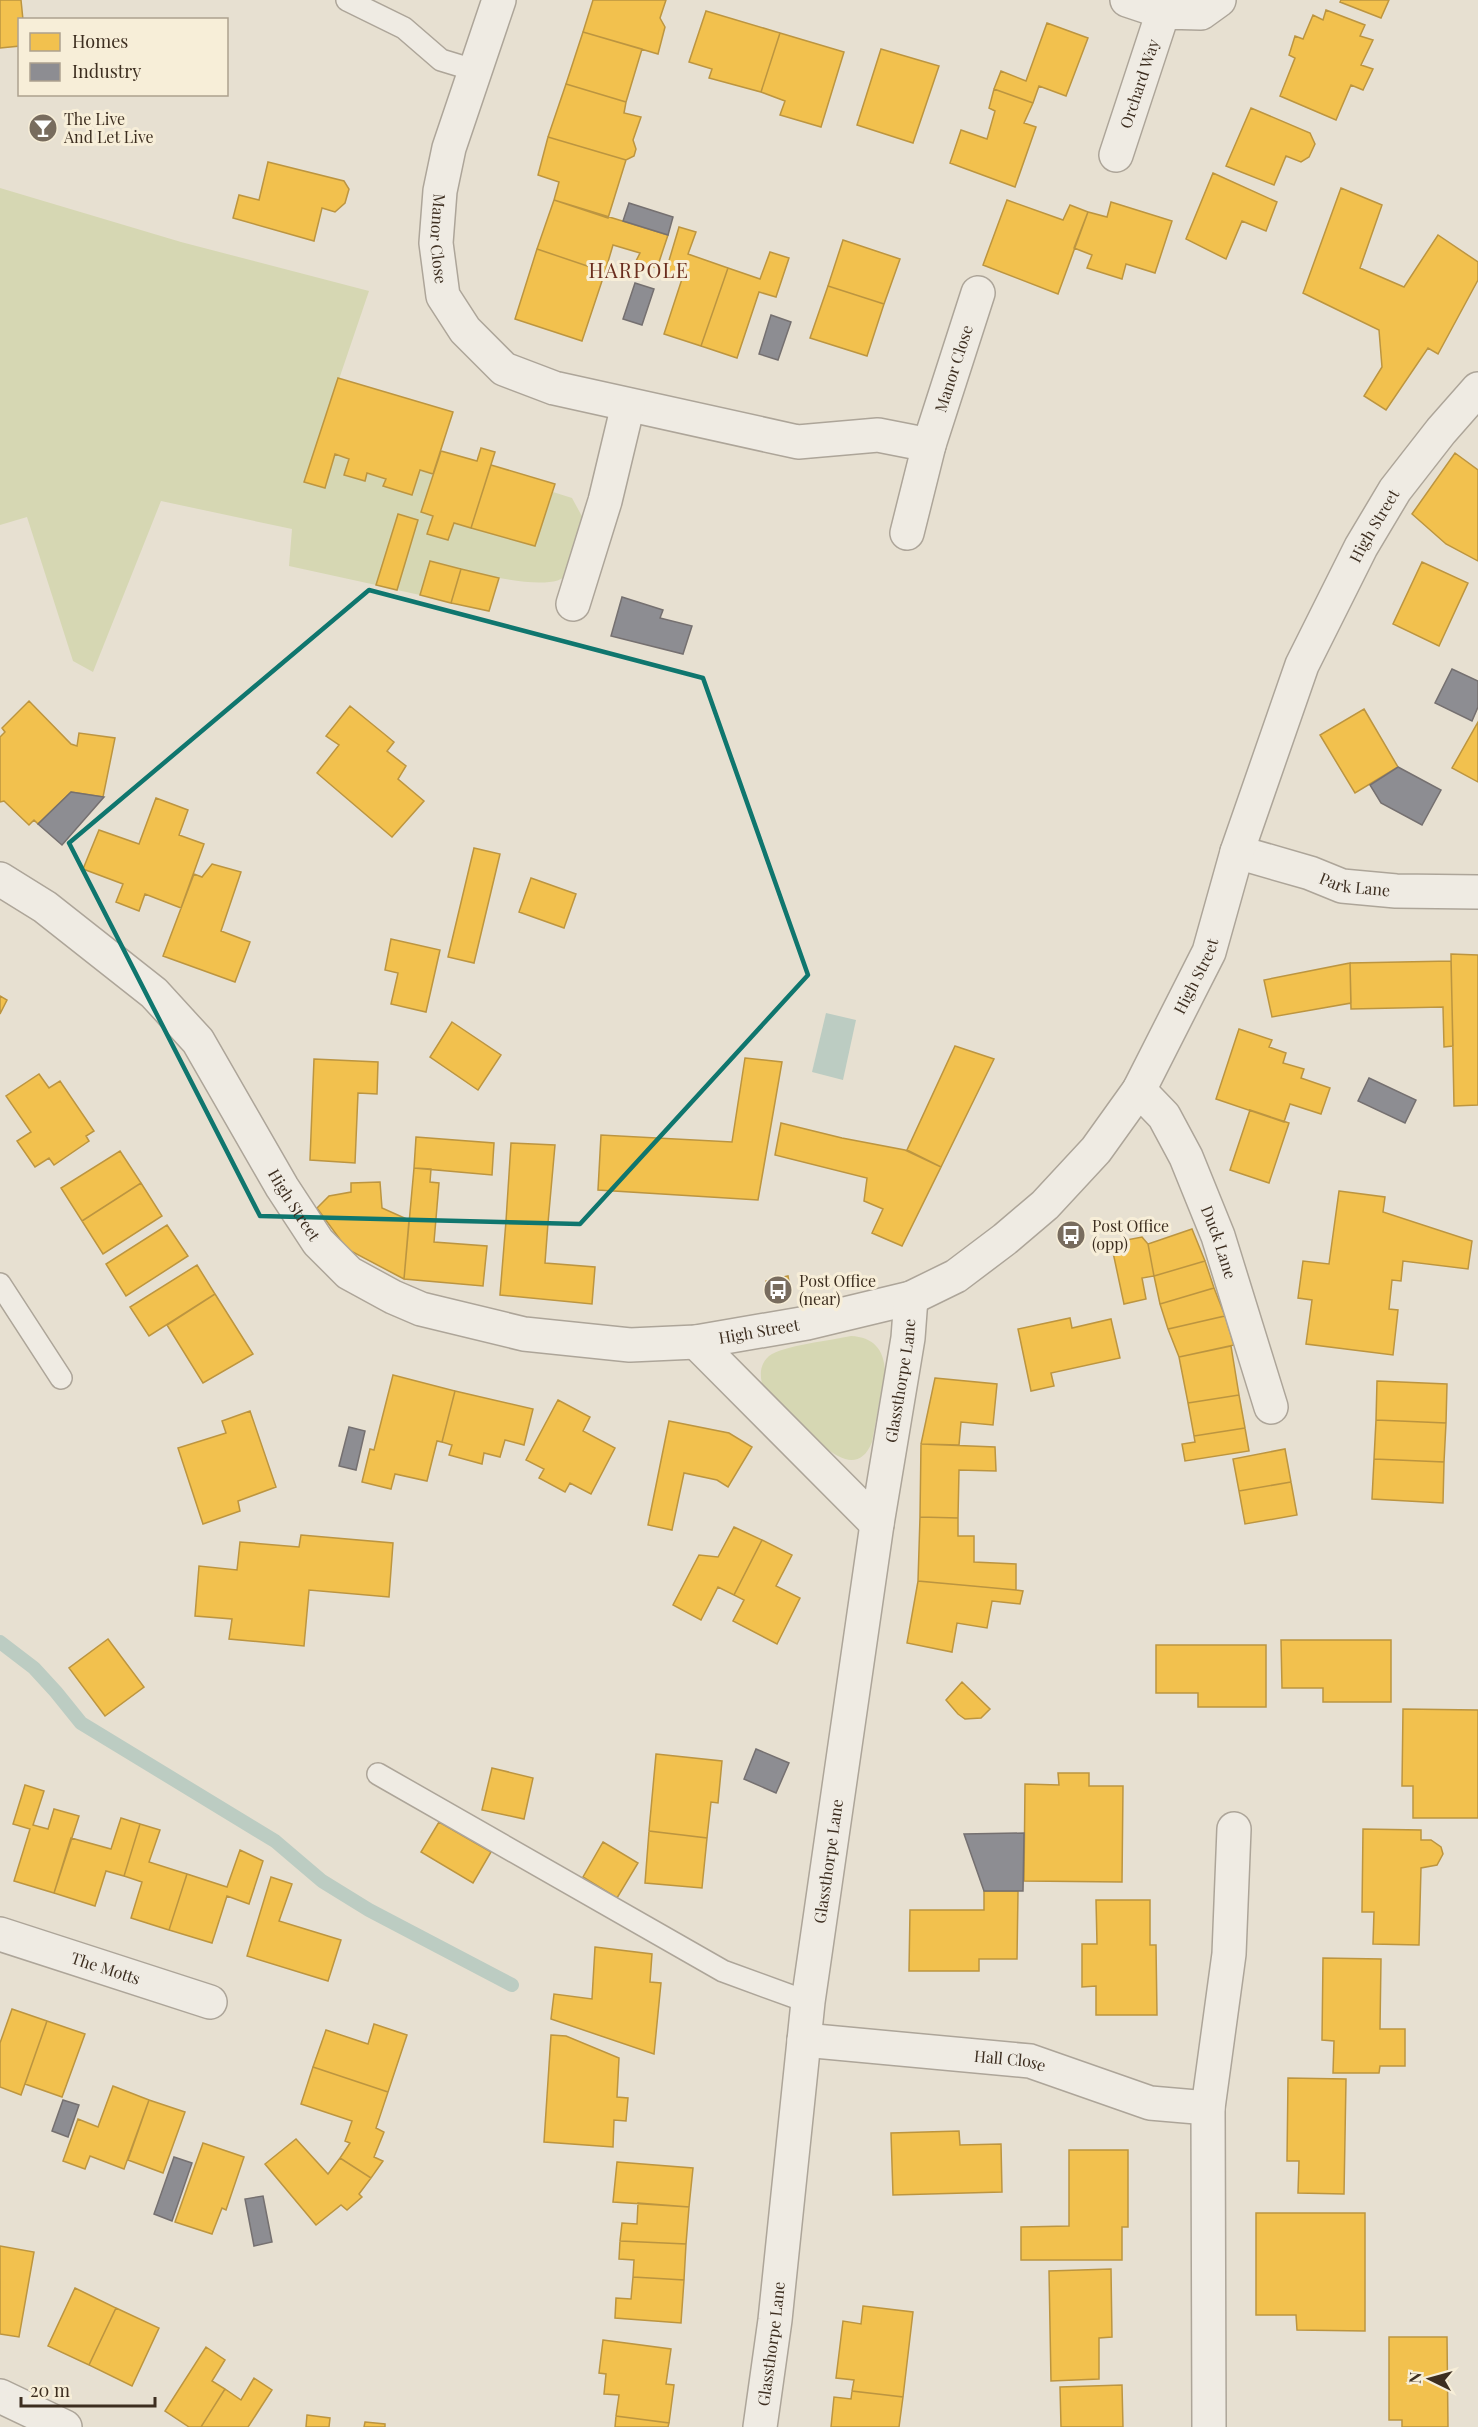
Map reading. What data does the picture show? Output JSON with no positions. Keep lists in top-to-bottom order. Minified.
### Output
{"streets":{"street":["Orchard Way","Manor Close","High Street","Park Lane","Duck Lane","Glassthorpe Lane","The Motts","Hall Close"]},"crossings":[["High Street","Park Lane"],["High Street","Duck Lane"],["High Street","Glassthorpe Lane"],["Glassthorpe Lane","Hall Close"]],"districts":["HARPOLE"],"places":{"bar":["The Live And Let Live"],"bus stop":["Post Office (opp)","Post Office (near)"]},"legend":["Homes","Industry"],"scale_bar":"20 m","north":"left"}
